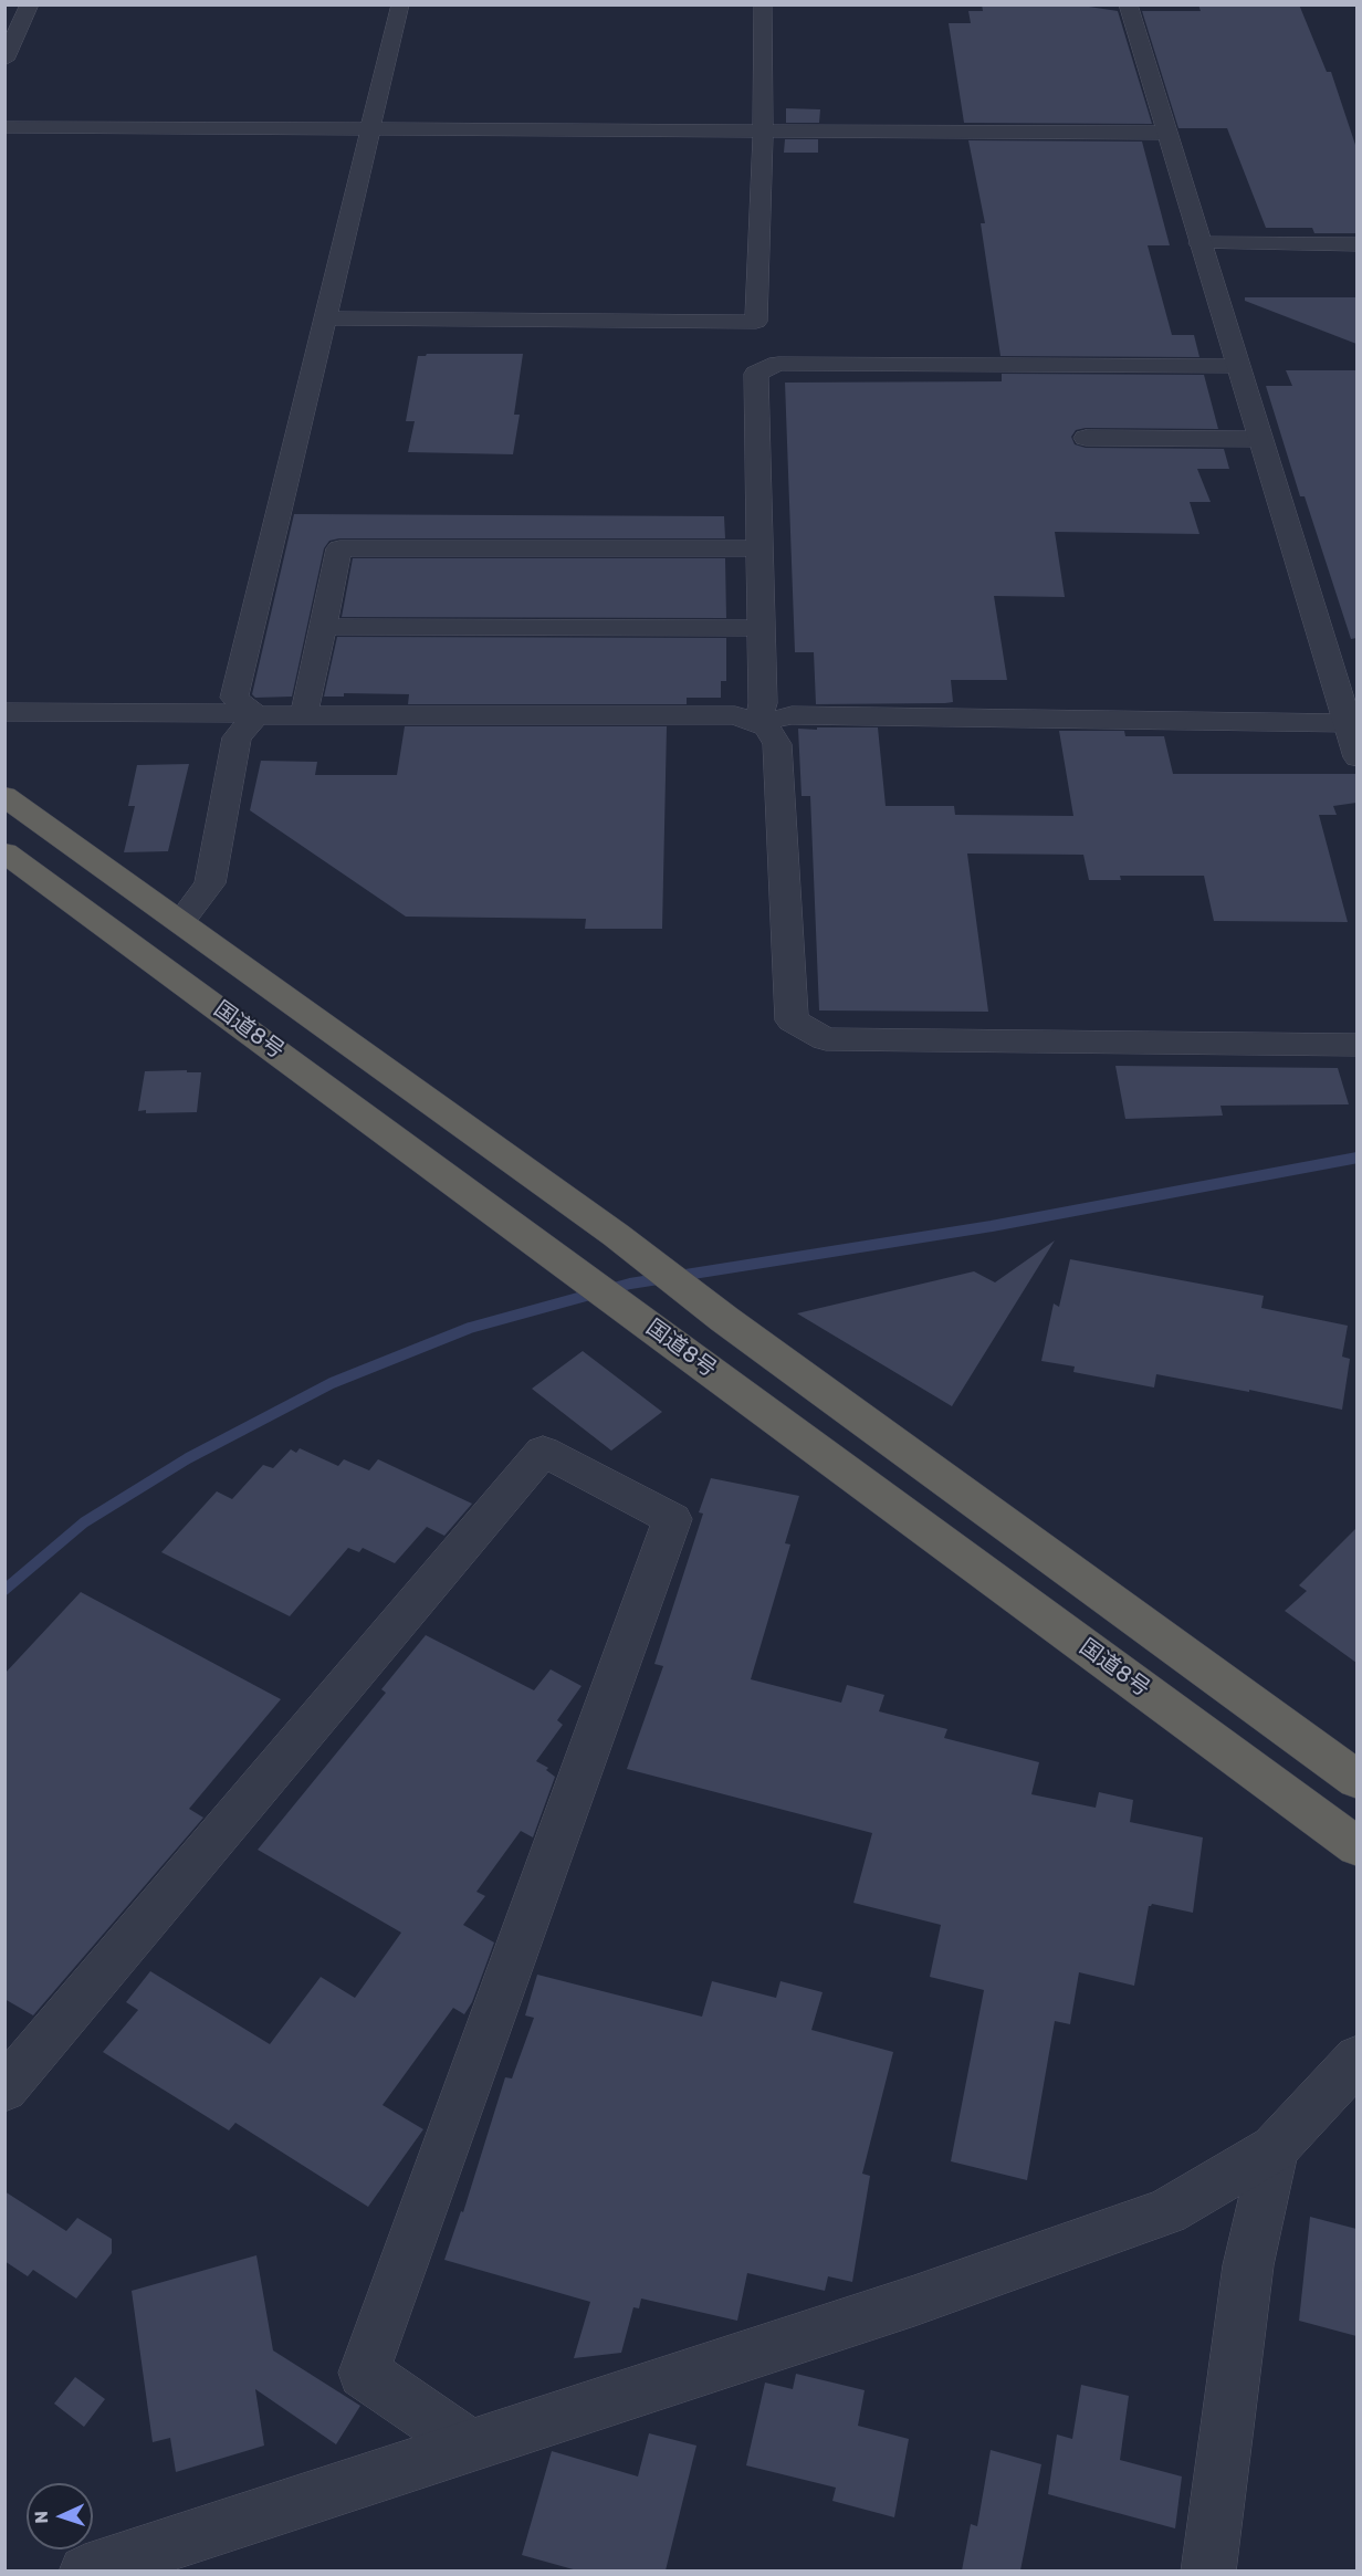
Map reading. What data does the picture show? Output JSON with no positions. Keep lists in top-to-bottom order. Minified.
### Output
{"streets":{"highway":["国道8号"]},"north":"left"}
